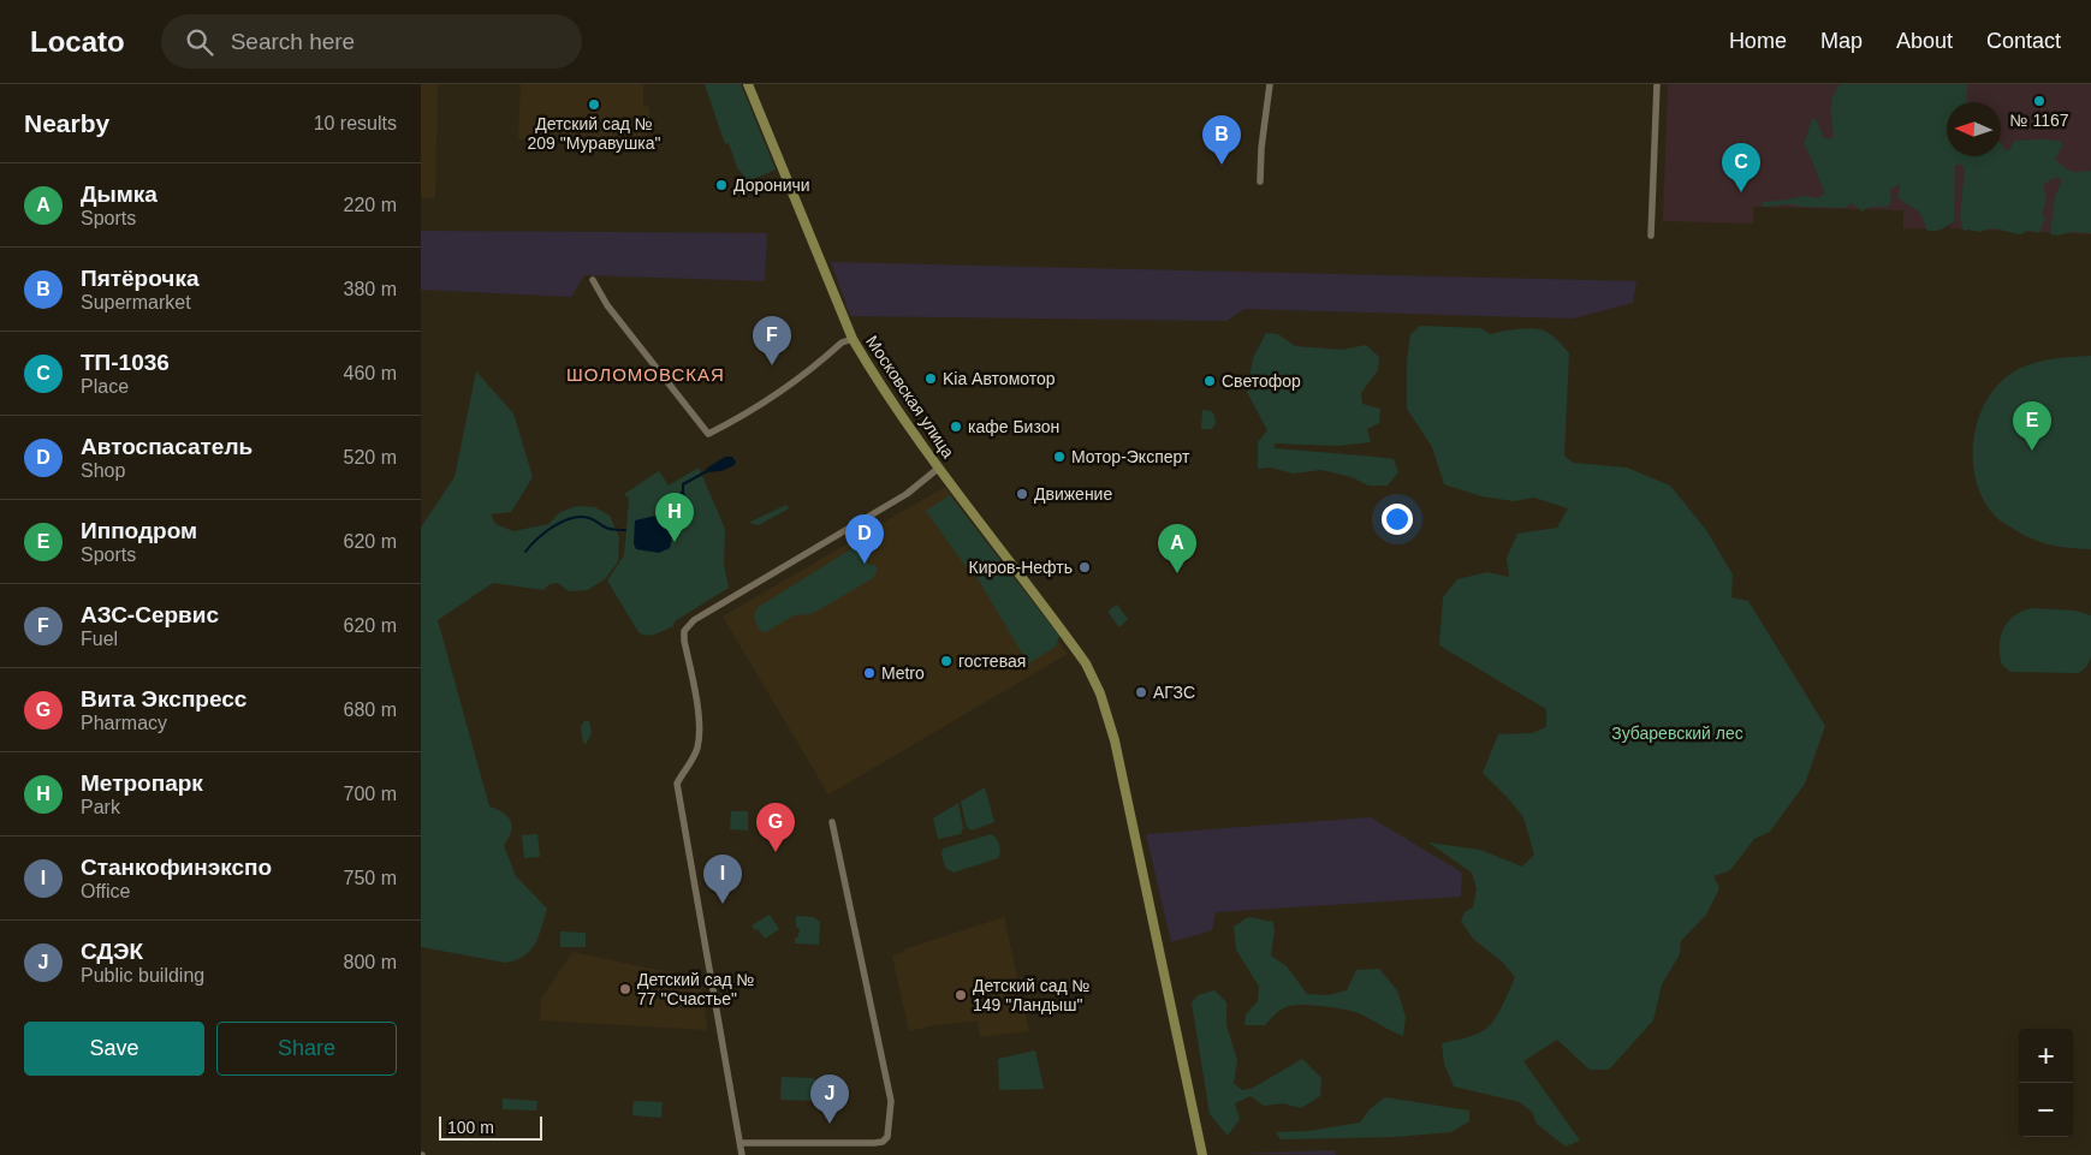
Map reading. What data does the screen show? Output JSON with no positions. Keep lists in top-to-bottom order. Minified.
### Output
{"streets":{"main road":["Московская улица"]},"districts":["ШОЛОМОВСКАЯ"],"parks":["Зубаревский лес"],"places":["№ 1167","Детский сад № 209 \"Муравушка\"","Дороничи","Kia Автомотор","Светофор","кафе Бизон","Мотор-Эксперт","Движение","Киров-Нефть","гостевая","Metro","АГЗС","Детский сад № 77 \"Счастье\"","Детский сад № 149 \"Ландыш\""],"scale_bar":"100 m","north":"left","page":{"header":"Locato","search":"Search here","nav":["Home","Map","About","Contact"],"heading":["Nearby","10 results"],"pins":["B","C","F","E","H","D","A","G","I","J"],"list":[{"mark":"A","name":"Дымка","note":"Sports","value":"220 m"},{"mark":"B","name":"Пятёрочка","note":"Supermarket","value":"380 m"},{"mark":"C","name":"ТП-1036","note":"Place","value":"460 m"},{"mark":"D","name":"Автоспасатель","note":"Shop","value":"520 m"},{"mark":"E","name":"Ипподром","note":"Sports","value":"620 m"},{"mark":"F","name":"АЗС-Сервис","note":"Fuel","value":"620 m"},{"mark":"G","name":"Вита Экспресс","note":"Pharmacy","value":"680 m"},{"mark":"H","name":"Метропарк","note":"Park","value":"700 m"},{"mark":"I","name":"Станкофинэкспо","note":"Office","value":"750 m"},{"mark":"J","name":"СДЭК","note":"Public building","value":"800 m"}],"buttons":["Save","Share"],"map_buttons":["+","−"],"scale":"100 m"}}
